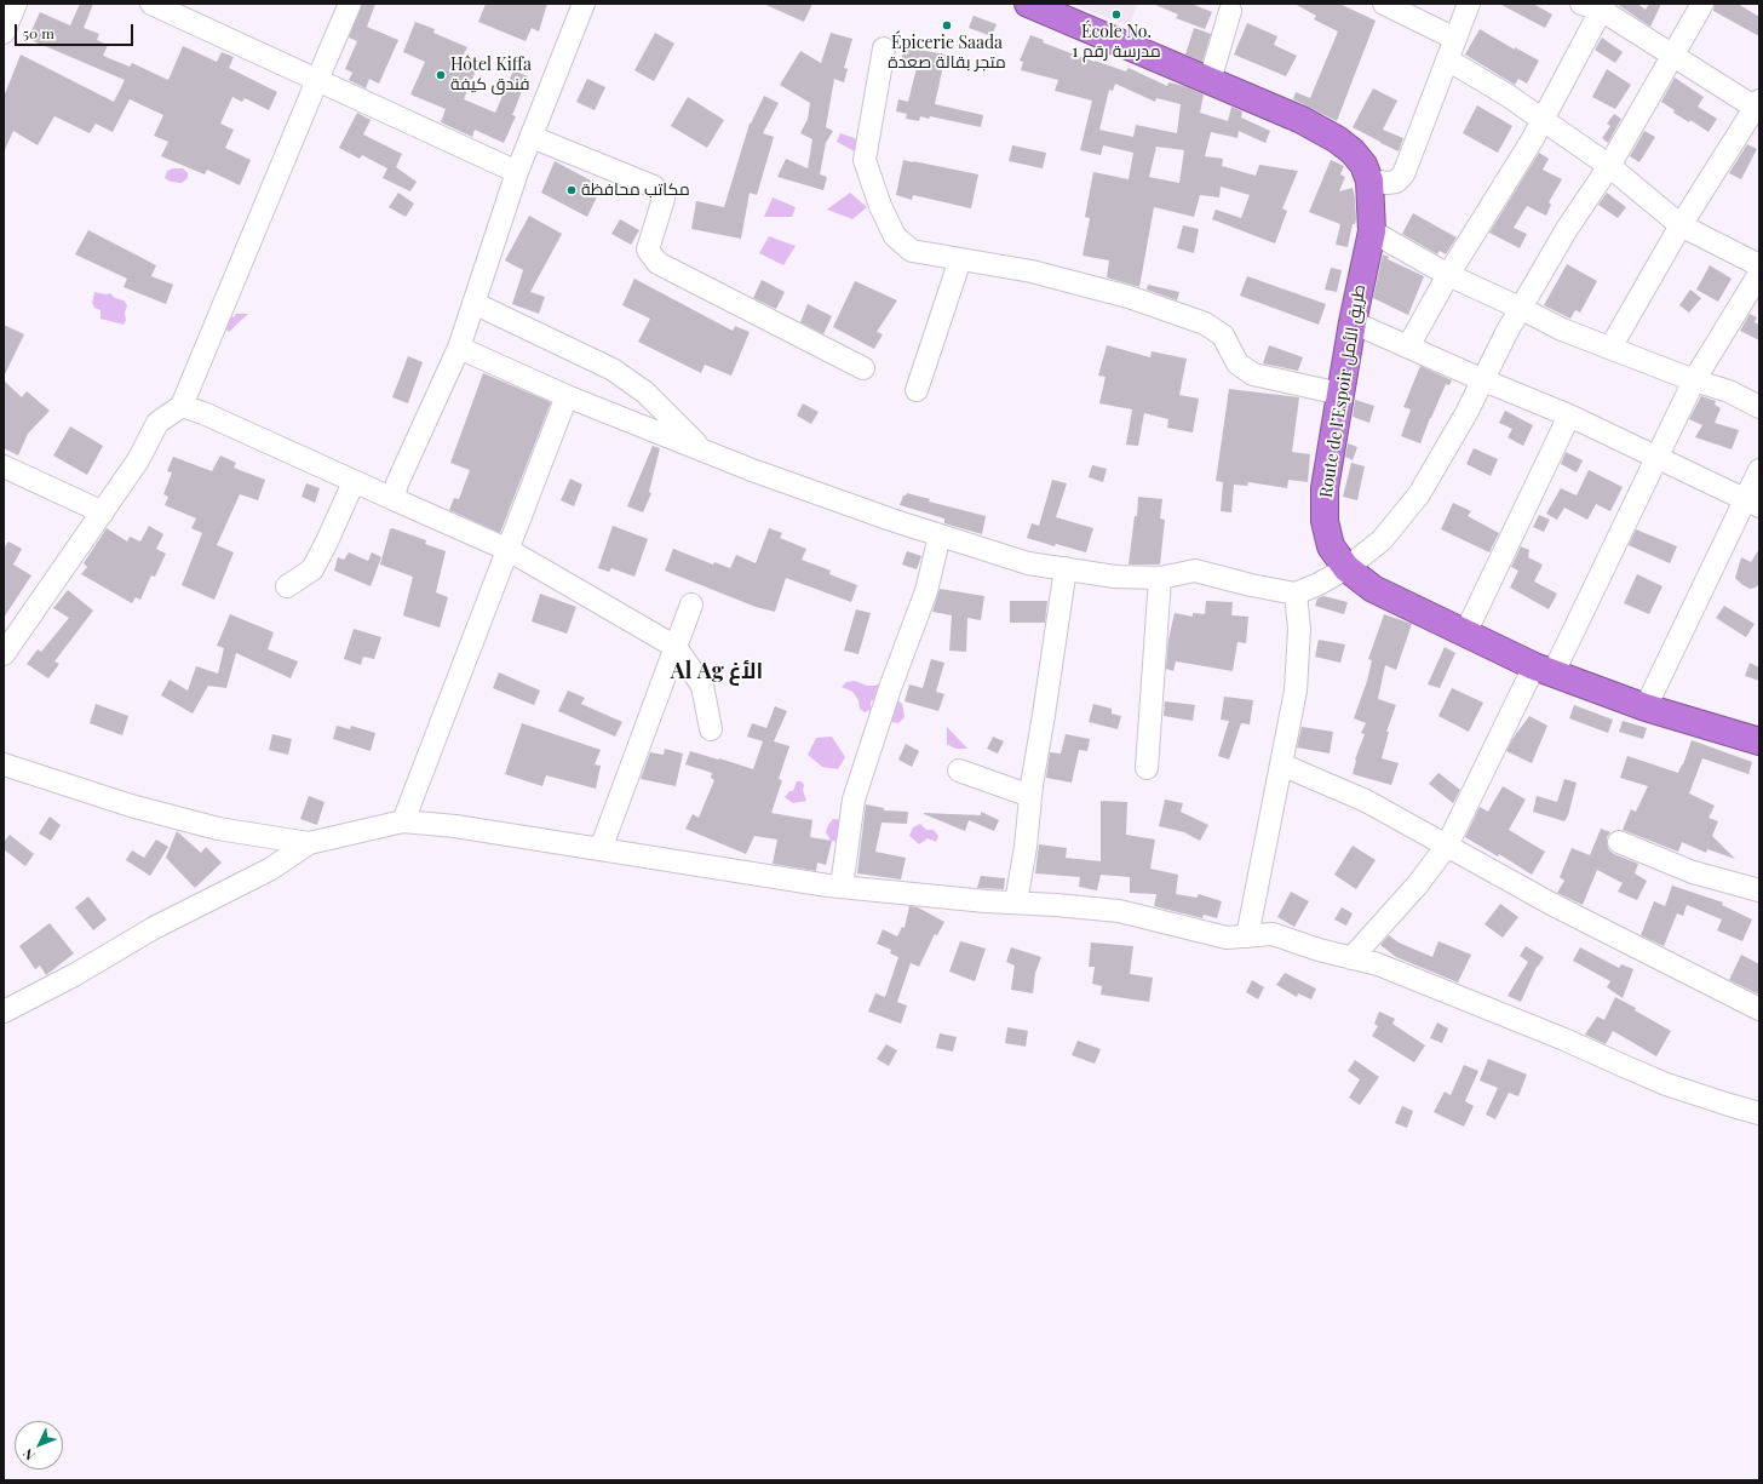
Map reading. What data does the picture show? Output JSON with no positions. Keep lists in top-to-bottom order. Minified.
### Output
{"streets":{"highway":["Route de l’Espoir طريق الأمل"]},"districts":["Al Ag الأغ"],"places":["École No. 1 مدرسة رقم","Épicerie Saada متجر بقالة صعدة","Hôtel Kiffa فندق كيفة","مكاتب محافظة"],"scale_bar":"50 m","north":"bottom left"}
